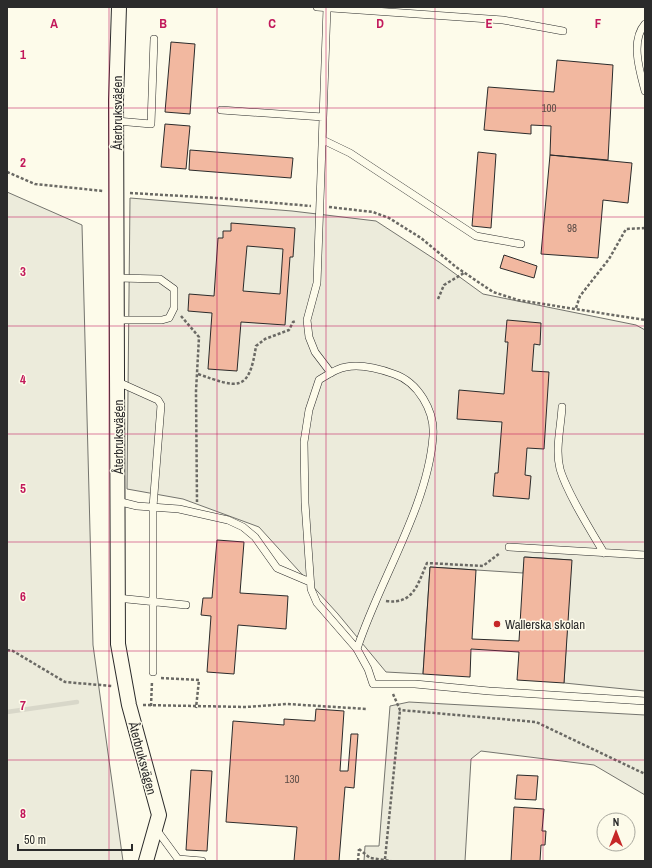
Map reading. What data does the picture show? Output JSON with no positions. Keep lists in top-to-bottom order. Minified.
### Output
{"streets":{"street":["Återbruksvägen"]},"places":["Wallerska skolan"],"house_numbers":["100","98","130"],"scale_bar":"50 m","north":"top","grid":{"columns":["A","B","C","D","E","F"],"rows":["1","2","3","4","5","6","7","8"]}}
